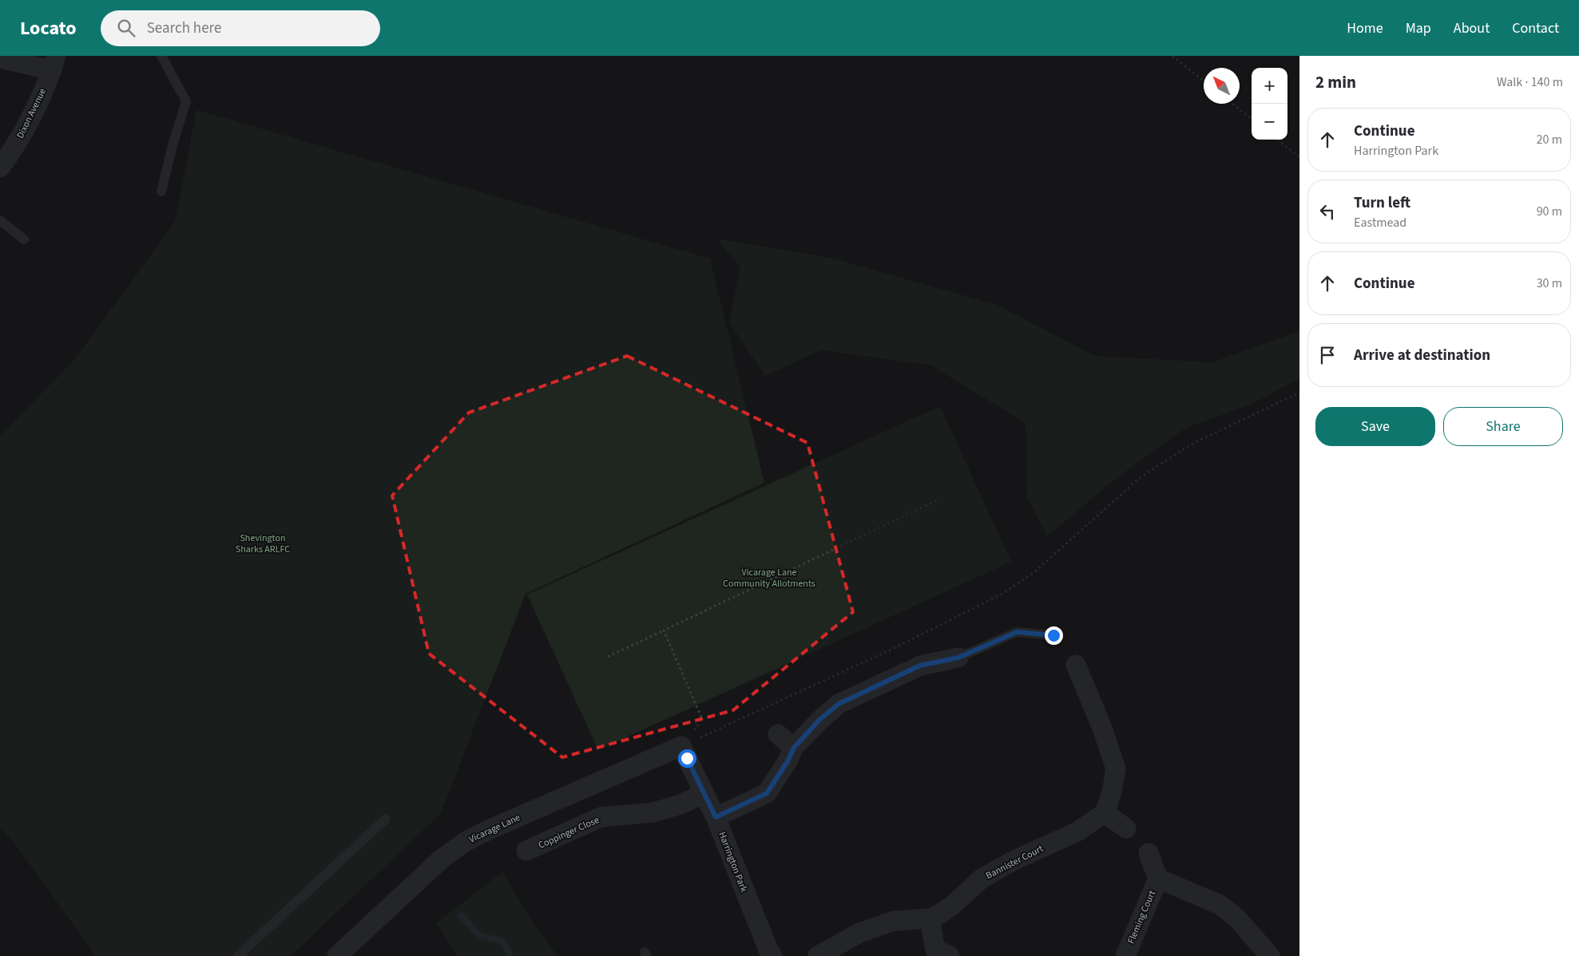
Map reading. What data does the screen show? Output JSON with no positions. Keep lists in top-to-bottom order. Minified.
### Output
{"streets":{"street":["Dixon Avenue","Vicarage Lane","Coppinger Close","Harrington Park","Bannister Court","Fleming Court"]},"crossings":[["Vicarage Lane","Harrington Park"],["Coppinger Close","Harrington Park"]],"parks":["Shevington Sharks ARLFC","Vicarage Lane Community Allotments"],"north":"top left","page":{"header":"Locato","search":"Search here","nav":["Home","Map","About","Contact"],"heading":["2 min","Walk · 140 m"],"map_buttons":["+","−"],"list":[["Continue","Harrington Park","20 m"],["Turn left","Eastmead","90 m"],["Continue","30 m"],"Arrive at destination"],"buttons":["Save","Share"]}}
